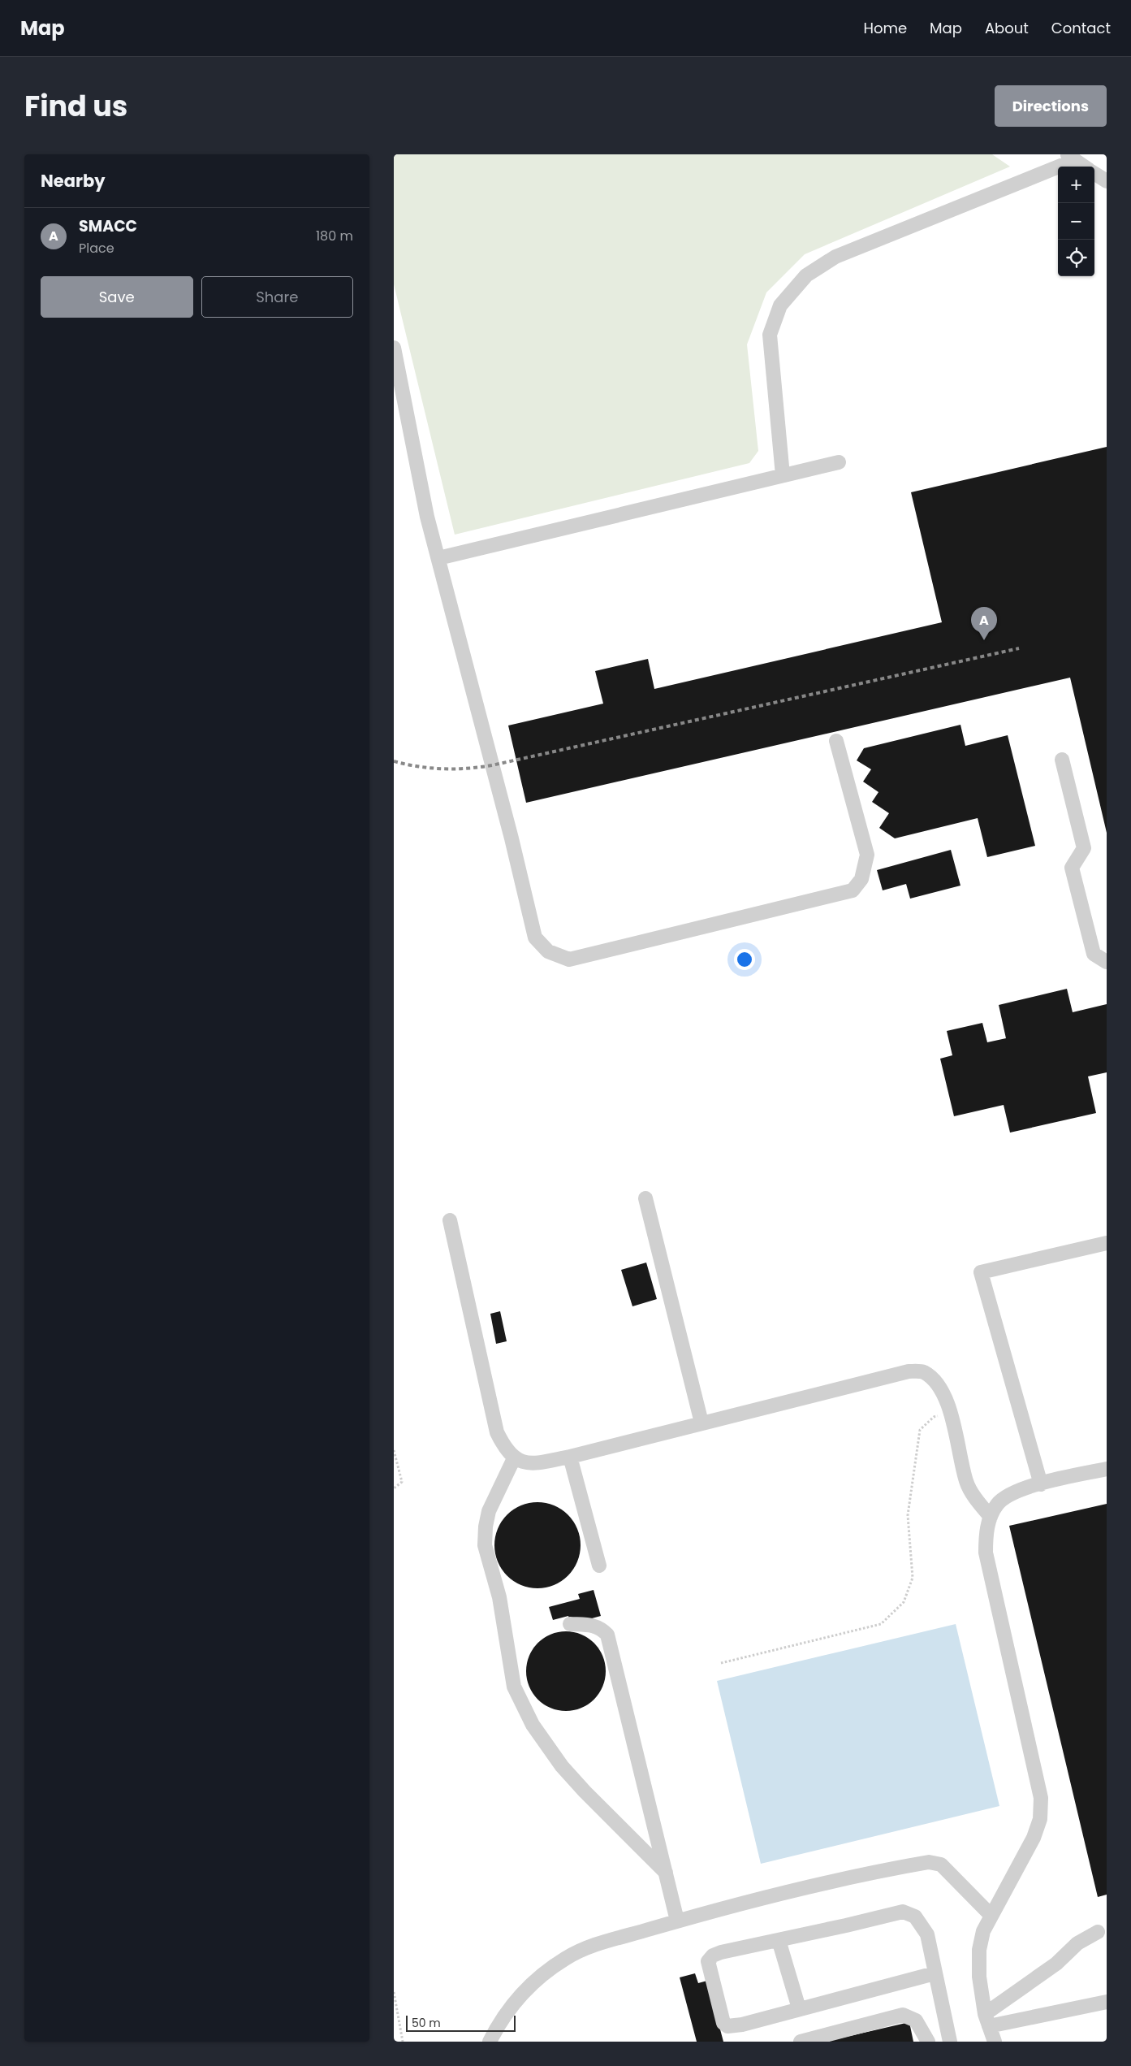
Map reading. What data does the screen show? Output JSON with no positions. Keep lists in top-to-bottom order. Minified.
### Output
{"scale_bar":"50 m","page":{"header":"Map","nav":["Home","Map","About","Contact"],"title":"Find us","buttons":["Directions",["Save","Share"]],"heading":"Nearby","map_buttons":["+","−"],"list":[{"mark":"A","name":"SMACC","note":"Place","value":"180 m"}],"pins":"A","scale":"50 m"}}
